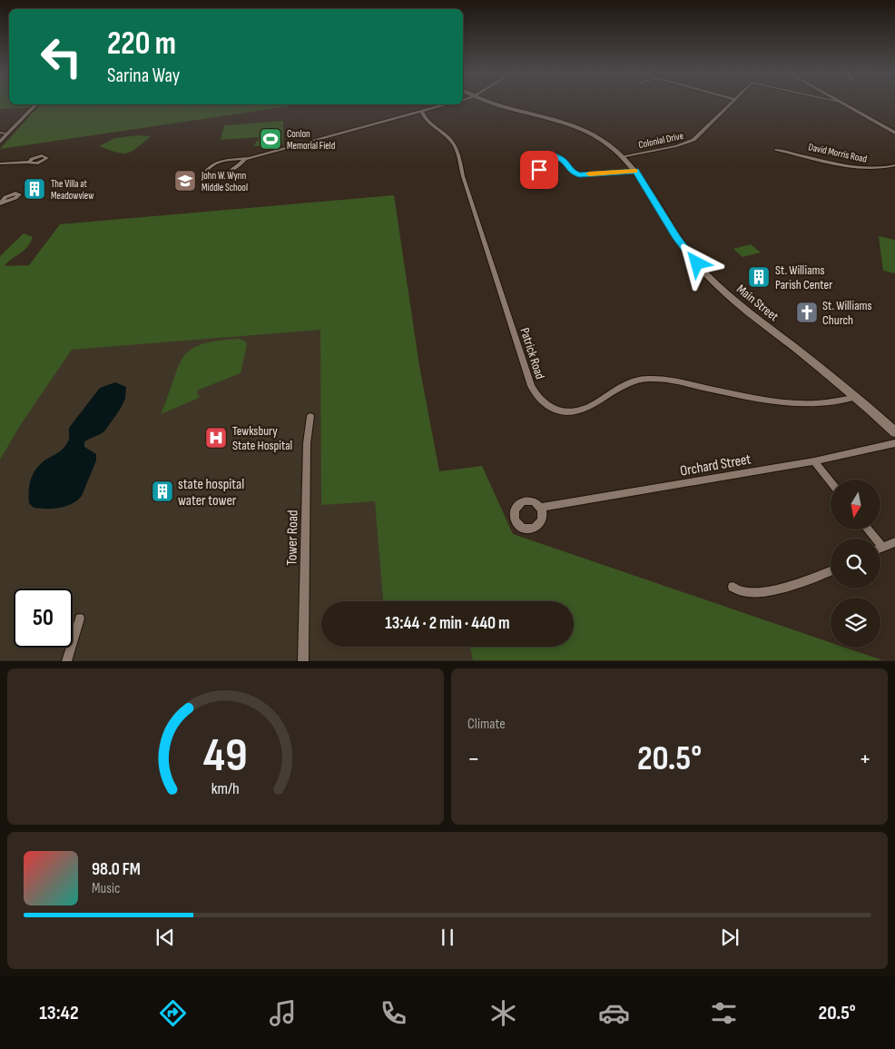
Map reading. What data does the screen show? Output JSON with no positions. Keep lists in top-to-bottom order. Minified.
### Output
{"streets":{"main road":["Main Street"],"street":["Colonial Drive","David Morris Road","Patrick Road","Orchard Street","Tower Road"]},"crossings":[["Colonial Drive","Main Street"],["Main Street","Patrick Road"]],"places":{"sports":["Conlon Memorial Field"],"school or university":["John W. Wynn Middle School"],"building":["The Villa at Meadowview","St. Williams Parish Center","state hospital water tower"],"church":["St. Williams Church"],"hospital":["Tewksbury State Hospital"]},"north":"bottom","page":{"turn":["220 m","Sarina Way"],"limit":"50","trip":"13:44 · 2 min · 440 m","tile":"Climate","heat":["−","20.5°","+"],"song":["98.0 FM","Music"],"tabs":["13:42","20.5°"],"gauge":["49","km/h"]}}
